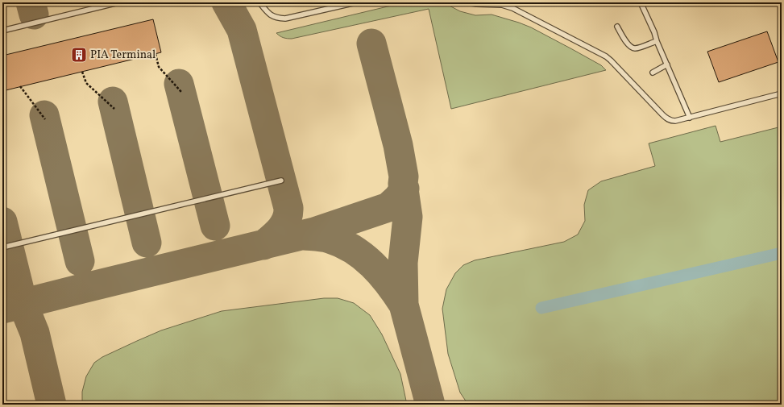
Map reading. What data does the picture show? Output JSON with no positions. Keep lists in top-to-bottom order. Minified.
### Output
{"places":{"building":["PIA Terminal"]}}
